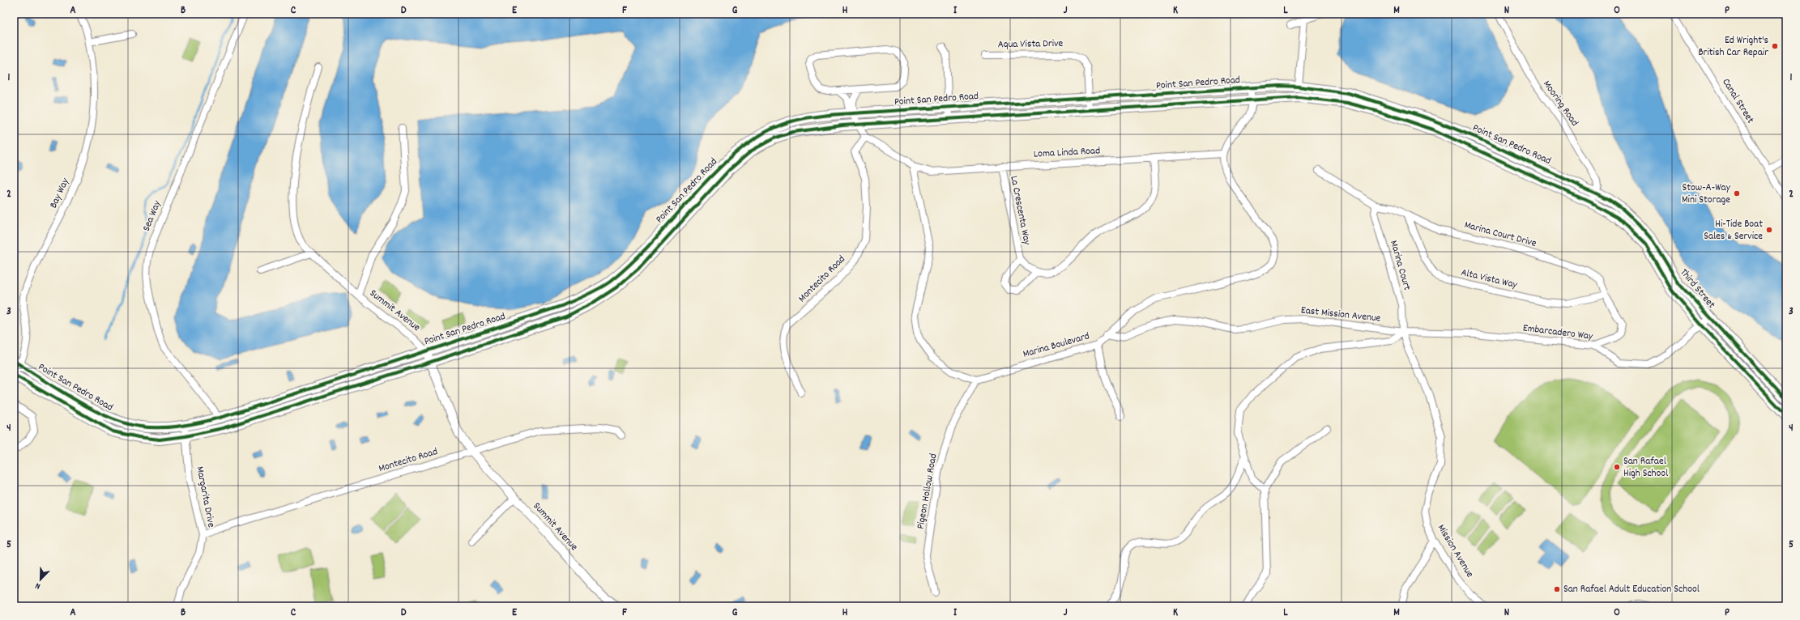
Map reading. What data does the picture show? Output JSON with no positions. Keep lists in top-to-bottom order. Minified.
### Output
{"streets":{"main road":["Point San Pedro Road","Third Street"],"street":["Aqua Vista Drive","Canal Street","Mooring Road","Loma Linda Road","Bay Way","La Crescenta Way","Sea Way","Marina Court Drive","Marina Court","Montecito Road","Alta Vista Way","Summit Avenue","East Mission Avenue","Embarcadero Way","Marina Boulevard","Pigeon Hollow Road","Margarita Drive","Mission Avenue"]},"crossings":[["Aqua Vista Drive","Point San Pedro Road"],["Point San Pedro Road","Mooring Road"],["Point San Pedro Road","Bay Way"],["Point San Pedro Road","Sea Way"],["Point San Pedro Road","Third Street"],["Point San Pedro Road","Summit Avenue"],["Point San Pedro Road","Margarita Drive"],["Mooring Road","Third Street"],["Loma Linda Road","La Crescenta Way"],["Loma Linda Road","Marina Boulevard"],["Marina Court Drive","Marina Court"],["Marina Court Drive","Alta Vista Way"],["Marina Court Drive","Embarcadero Way"],["Marina Court","East Mission Avenue"],["Marina Court","Embarcadero Way"],["Marina Court","Mission Avenue"],["Montecito Road","Summit Avenue"],["Montecito Road","Margarita Drive"],["Third Street","Embarcadero Way"],["East Mission Avenue","Embarcadero Way"],["East Mission Avenue","Marina Boulevard"],["East Mission Avenue","Mission Avenue"],["Embarcadero Way","Mission Avenue"],["Marina Boulevard","Pigeon Hollow Road"]],"places":["Ed Wright's British Car Repair","Stow-A-Way Mini Storage","Hi-Tide Boat Sales & Service","San Rafael High School","San Rafael Adult Education School"],"north":"bottom left","grid":{"columns":["A","B","C","D","E","F","G","H","I","J","K","L","M","N","O","P"],"rows":["1","2","3","4","5"]}}
